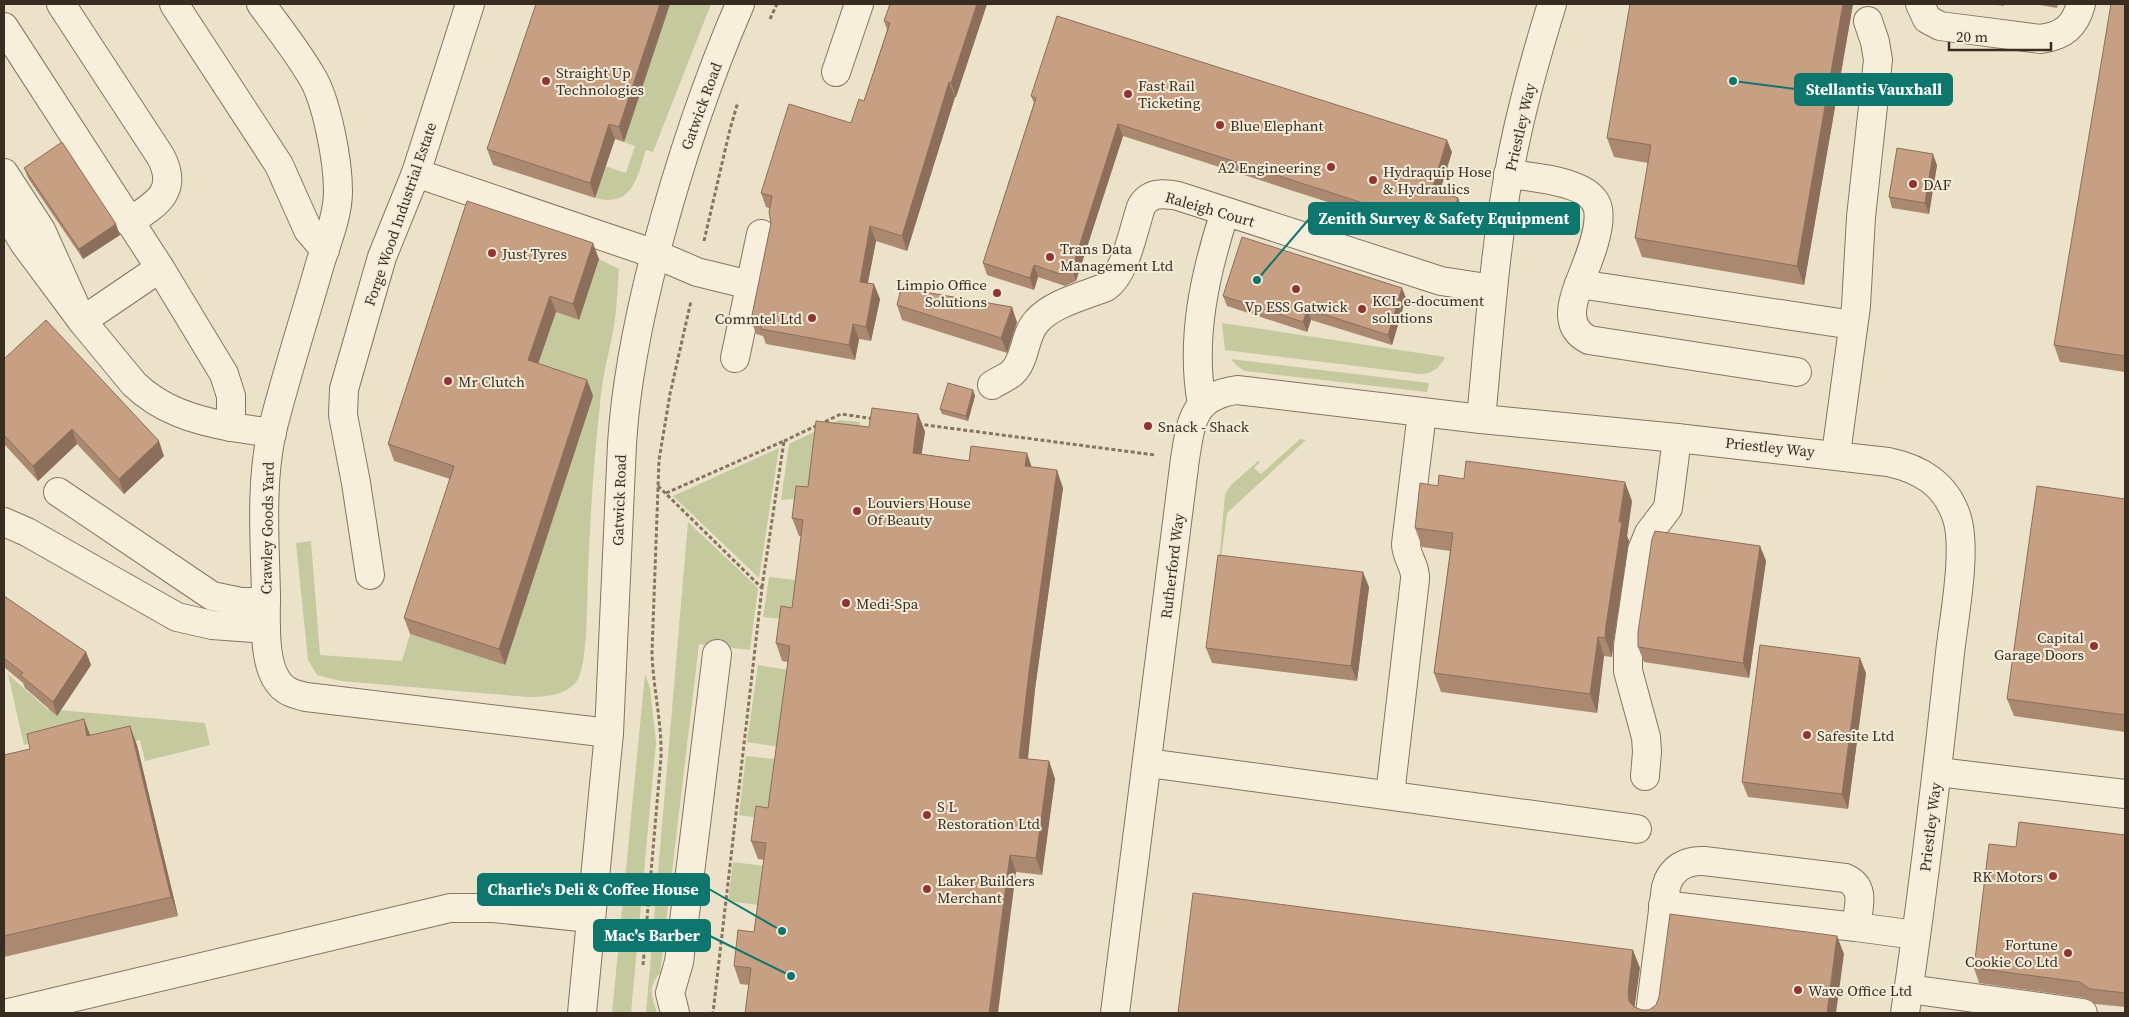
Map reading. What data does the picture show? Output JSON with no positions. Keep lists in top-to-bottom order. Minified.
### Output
{"streets":{"street":["Gatwick Road","Priestley Way","Raleigh Court","Forge Wood Industrial Estate","Crawley Goods Yard","Rutherford Way"]},"crossings":[["Gatwick Road","Crawley Goods Yard"],["Priestley Way","Raleigh Court"]],"places":["Straight Up Technologies","Stellantis Vauxhall","Fast Rail Ticketing","Blue Elephant","A2 Engineering","Hydraquip Hose & Hydraulics","DAF","Just Tyres","Trans Data Management Ltd","Zenith Survey & Safety Equipment","Vp ESS Gatwick","Limpio Office Solutions","KCL e-document solutions","Commtel Ltd","Mr Clutch","Snack - Shack","Louviers House Of Beauty","Medi-Spa","Capital Garage Doors","Safesite Ltd","S L Restoration Ltd","RK Motors","Laker Builders Merchant","Charlie's Deli & Coffee House","Fortune Cookie Co Ltd","Mac's Barber","Wave Office Ltd"],"scale_bar":"20 m"}
